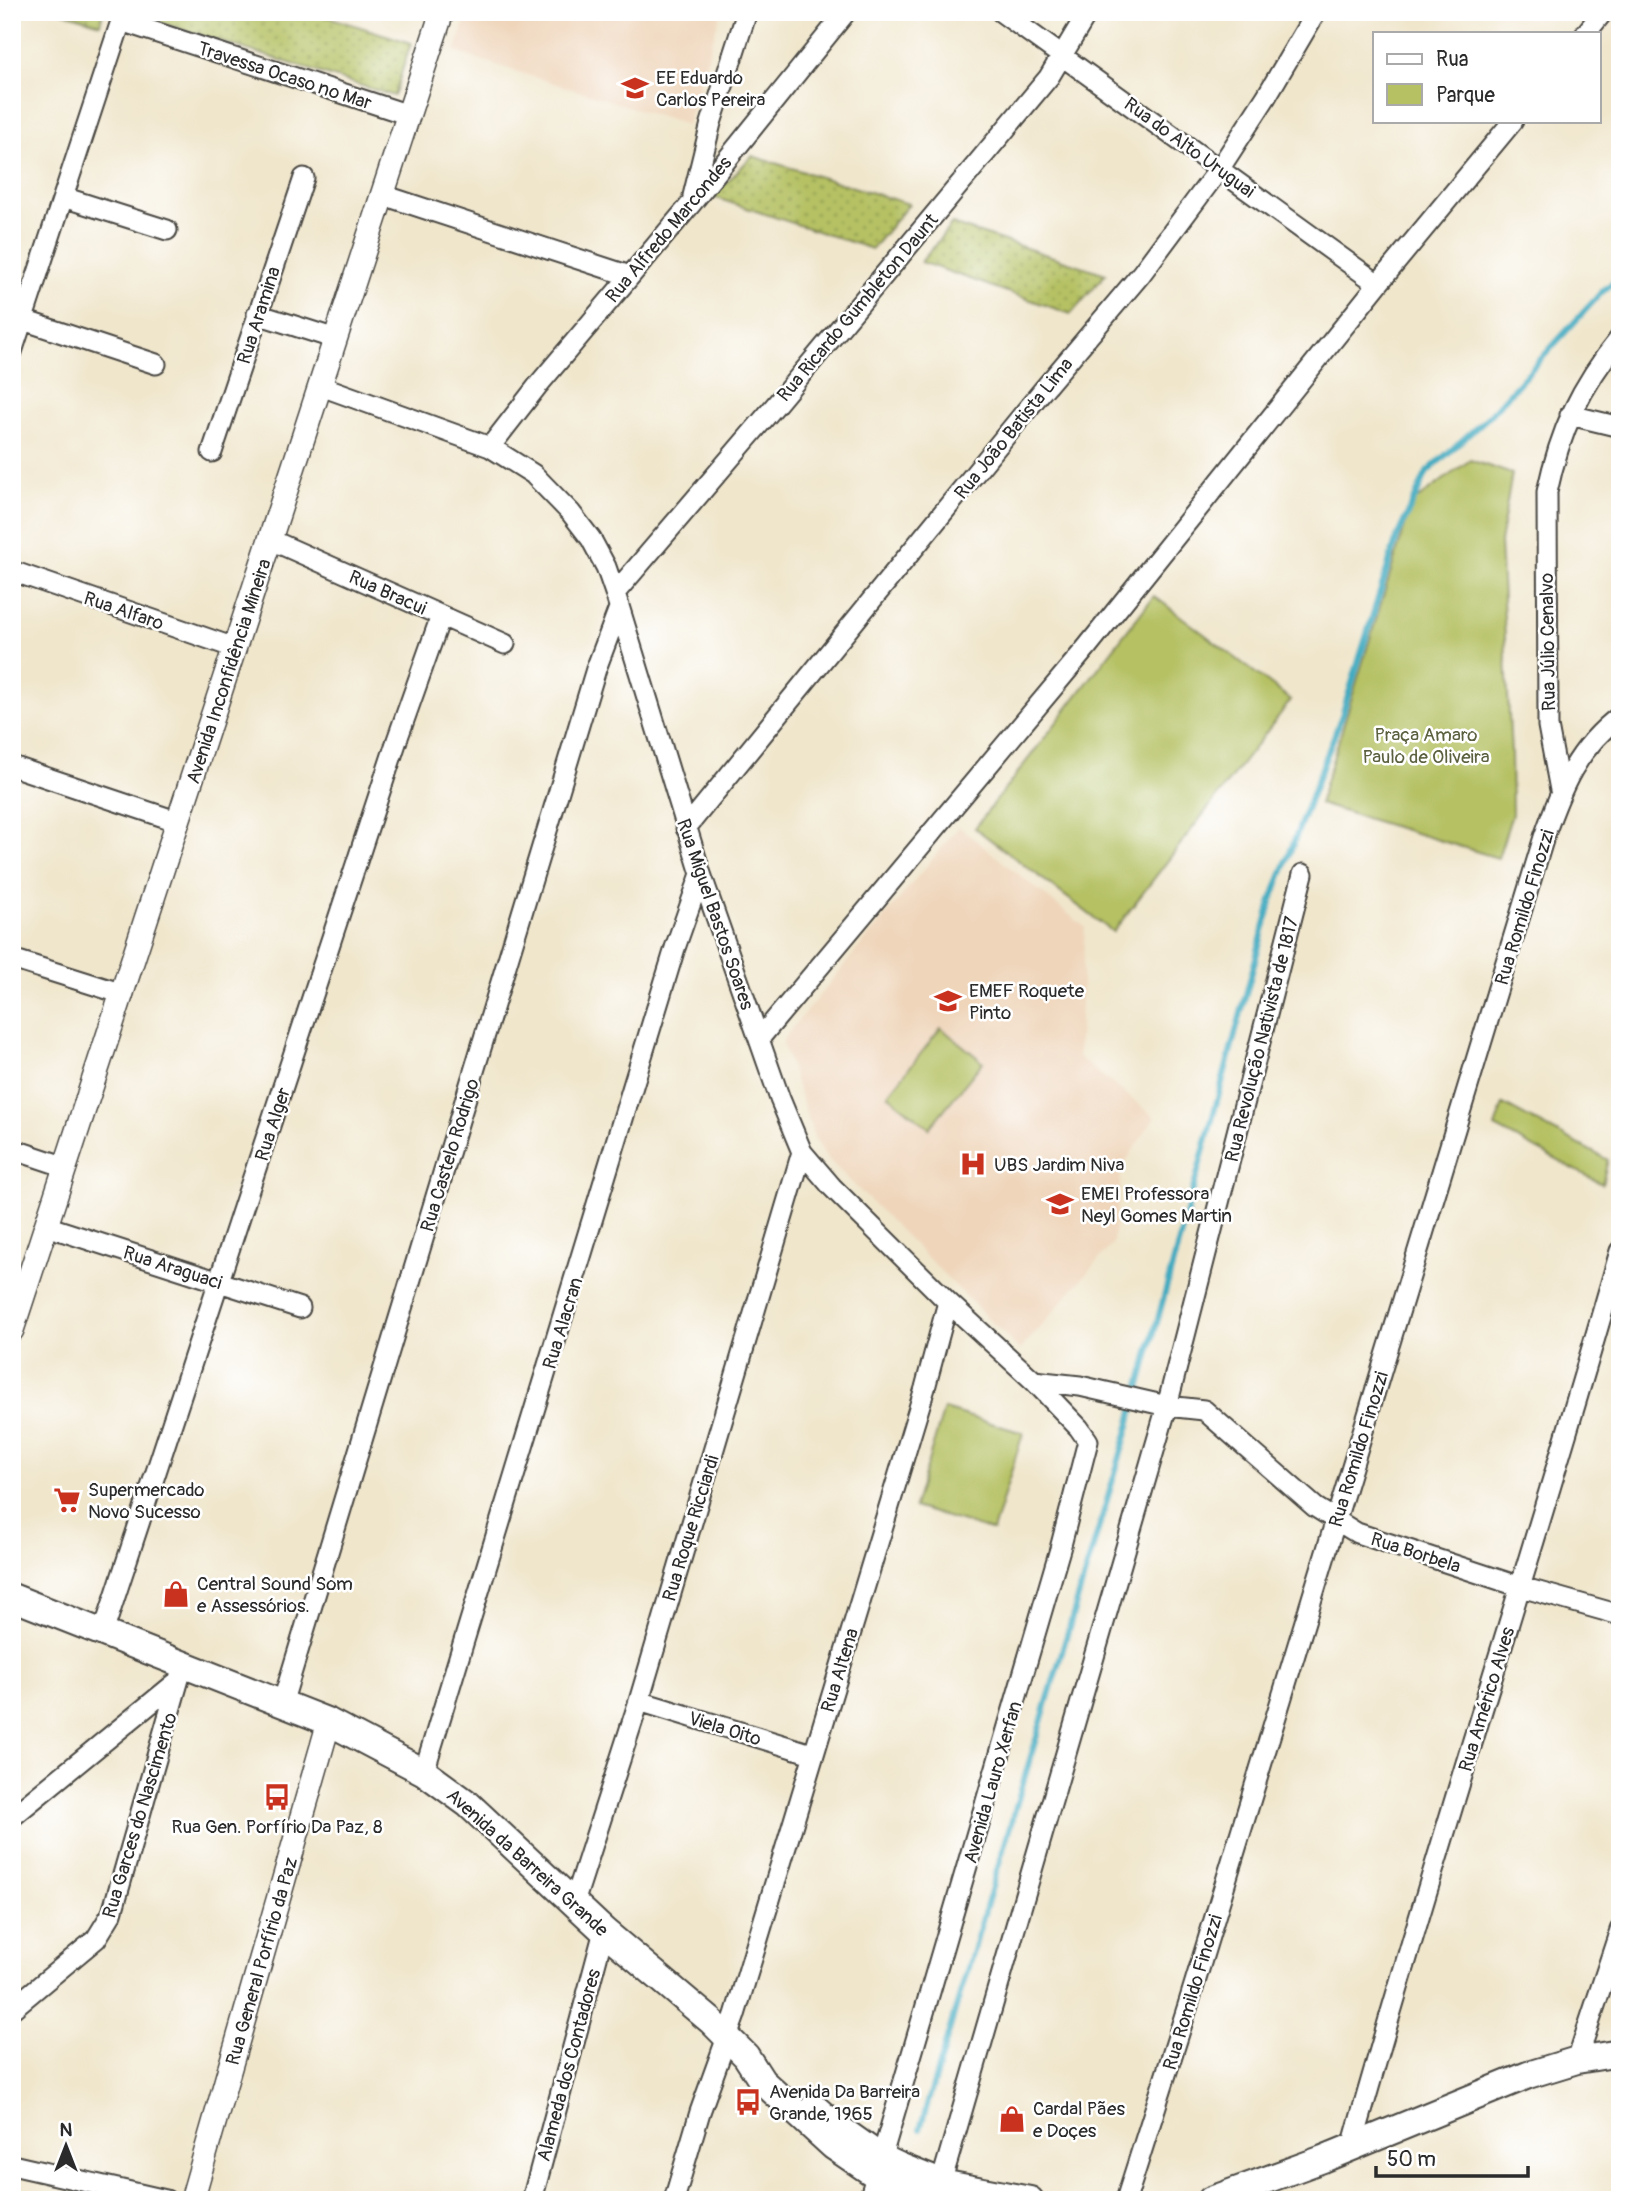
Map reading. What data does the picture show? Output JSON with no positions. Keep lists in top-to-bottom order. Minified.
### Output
{"streets":{"main road":["Avenida da Barreira Grande"],"street":["Travessa Ocaso no Mar","Rua do Alto Uruguai","Rua Alfredo Marcondes","Rua Ricardo Gumbleton Daunt","Rua Aramina","Rua João Batista Lima","Rua Bracui","Rua Alfaro","Rua Júlio Cenalvo","Avenida Inconfidência Mineira","Rua Romildo Finozzi","Rua Miguel Bastos Soares","Rua Revolução Nativista de 1817","Rua Alger","Rua Castelo Rodrigo","Rua Araguaci","Rua Alacran","Rua Roque Ricciardi","Rua Borbela","Rua Altena","Rua Américo Alves","Viela Oito","Avenida Lauro Xerfan","Rua Garces do Nascimento","Rua General Porfírio da Paz","Alameda dos Contadores"]},"crossings":[["Travessa Ocaso no Mar","Avenida Inconfidência Mineira"],["Rua do Alto Uruguai","Rua Ricardo Gumbleton Daunt"],["Rua do Alto Uruguai","Rua João Batista Lima"],["Rua Alfredo Marcondes","Rua Miguel Bastos Soares"],["Rua Ricardo Gumbleton Daunt","Rua Miguel Bastos Soares"],["Rua Ricardo Gumbleton Daunt","Rua Castelo Rodrigo"],["Rua João Batista Lima","Rua Miguel Bastos Soares"],["Rua Bracui","Avenida Inconfidência Mineira"],["Rua Bracui","Rua Alger"],["Rua Alfaro","Avenida Inconfidência Mineira"],["Rua Júlio Cenalvo","Rua Romildo Finozzi"],["Avenida Inconfidência Mineira","Rua Miguel Bastos Soares"],["Avenida Inconfidência Mineira","Rua Araguaci"],["Rua Romildo Finozzi","Rua Borbela"],["Rua Miguel Bastos Soares","Rua Castelo Rodrigo"],["Rua Miguel Bastos Soares","Rua Alacran"],["Rua Miguel Bastos Soares","Rua Roque Ricciardi"],["Rua Miguel Bastos Soares","Rua Altena"],["Rua Miguel Bastos Soares","Avenida Lauro Xerfan"],["Rua Revolução Nativista de 1817","Rua Borbela"],["Rua Alger","Rua Araguaci"],["Rua Alger","Avenida da Barreira Grande"],["Rua Castelo Rodrigo","Avenida da Barreira Grande"],["Rua Alacran","Avenida da Barreira Grande"],["Rua Roque Ricciardi","Viela Oito"],["Rua Roque Ricciardi","Avenida da Barreira Grande"],["Rua Borbela","Rua Américo Alves"],["Rua Altena","Viela Oito"],["Rua Altena","Avenida da Barreira Grande"],["Avenida Lauro Xerfan","Avenida da Barreira Grande"],["Rua Garces do Nascimento","Avenida da Barreira Grande"],["Avenida da Barreira Grande","Rua General Porfírio da Paz"],["Avenida da Barreira Grande","Alameda dos Contadores"]],"parks":["Praça Amaro Paulo de Oliveira"],"places":{"school or university":["EE Eduardo Carlos Pereira","EMEF Roquete Pinto","EMEI Professora Neyl Gomes Martin"],"hospital":["UBS Jardim Niva"],"supermarket":["Supermercado Novo Sucesso"],"shop":["Central Sound Som e Assessórios.","Cardal Pães e Doçes"],"bus stop":["Rua Gen. Porfírio Da Paz, 8","Avenida Da Barreira Grande, 1965"]},"legend":["Rua","Parque"],"scale_bar":"50 m","north":"top"}
